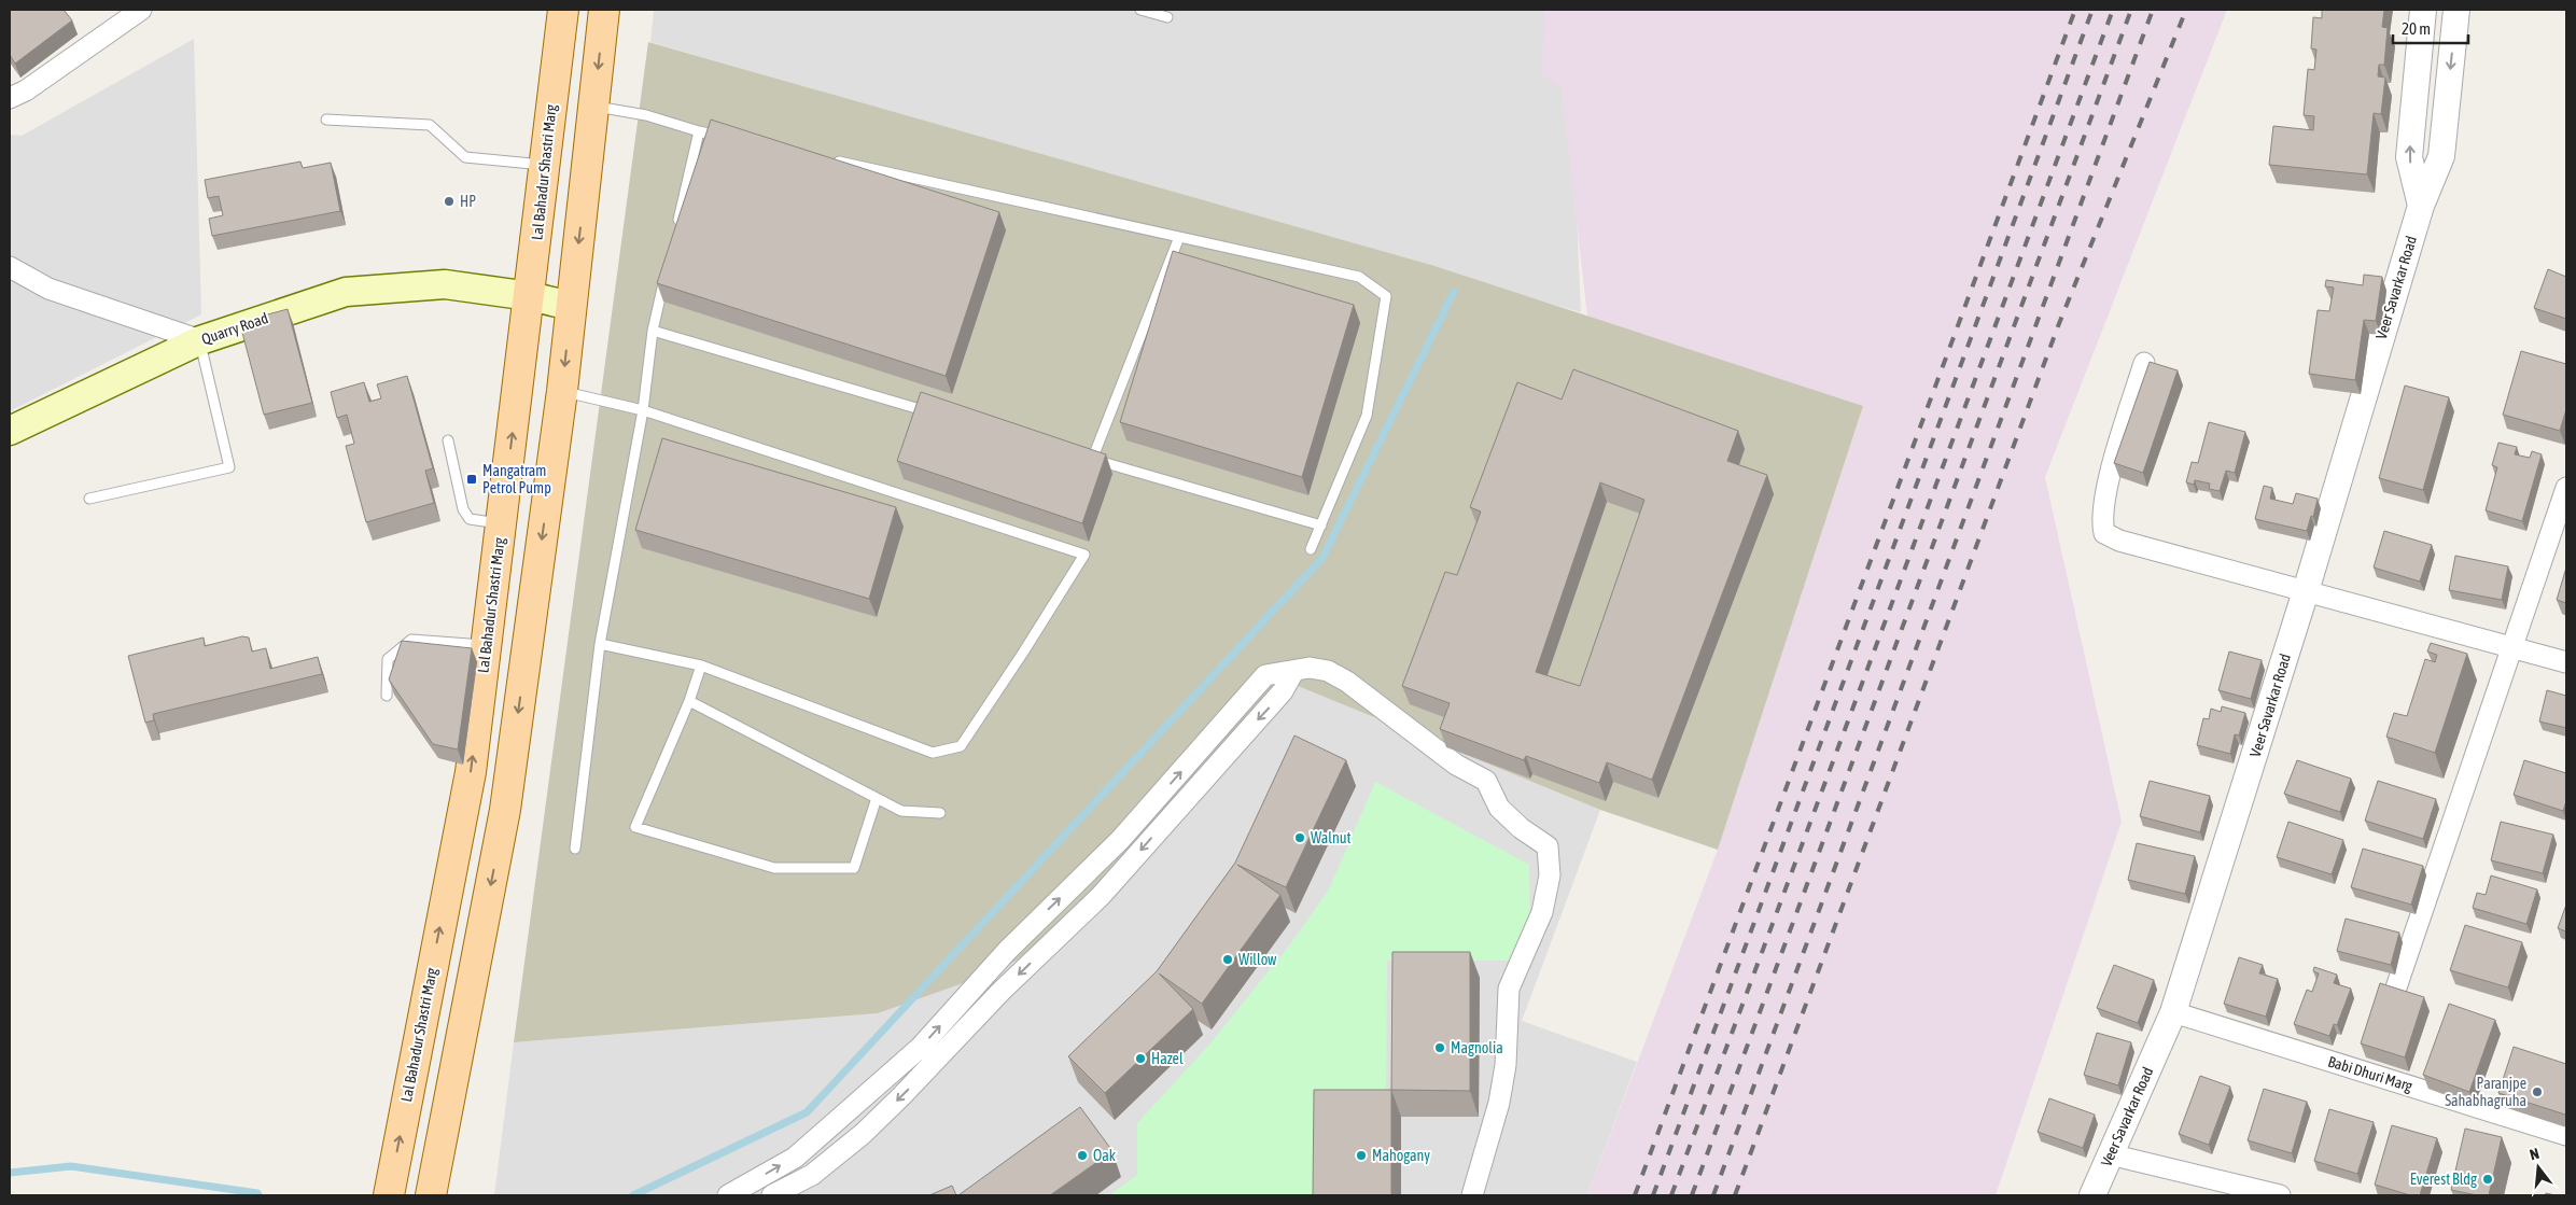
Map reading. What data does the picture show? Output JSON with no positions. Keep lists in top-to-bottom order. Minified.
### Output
{"streets":{"main road":["Lal Bahadur Shastri Marg","Quarry Road"],"street":["Veer Savarkar Road","Babi Dhuri Marg"]},"crossings":[["Lal Bahadur Shastri Marg","Quarry Road"],["Veer Savarkar Road","Babi Dhuri Marg"]],"places":{"other":["HP","Walnut","Willow","Magnolia","Hazel","Paranjpe Sahabhagruha","Oak","Mahogany","Everest Bldg"],"transit":["Mangatram Petrol Pump"]},"scale_bar":"20 m","north":"top"}
